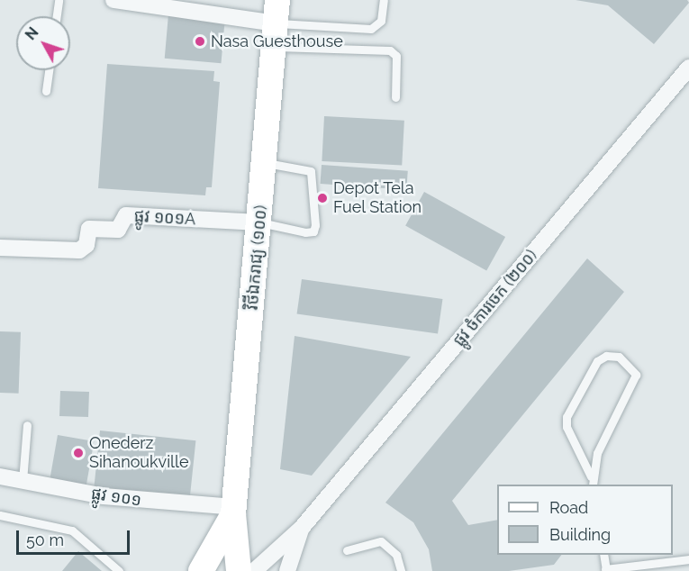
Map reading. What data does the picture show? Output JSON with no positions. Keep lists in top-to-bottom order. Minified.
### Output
{"streets":{"main road":["វិថីឯករាជ្យ (១០០)"],"street":["ផ្លូវ ១០១A","ផ្លូវ ចំការចេក (២០០)","ផ្លូវ ១០១"]},"crossings":[["ផ្លូវ ១០១A","វិថីឯករាជ្យ (១០០)"],["វិថីឯករាជ្យ (១០០)","ផ្លូវ ១០១"]],"places":["Nasa Guesthouse","Depot Tela Fuel Station","Onederz Sihanoukville"],"legend":["Road","Building"],"scale_bar":"50 m","north":"top left"}
